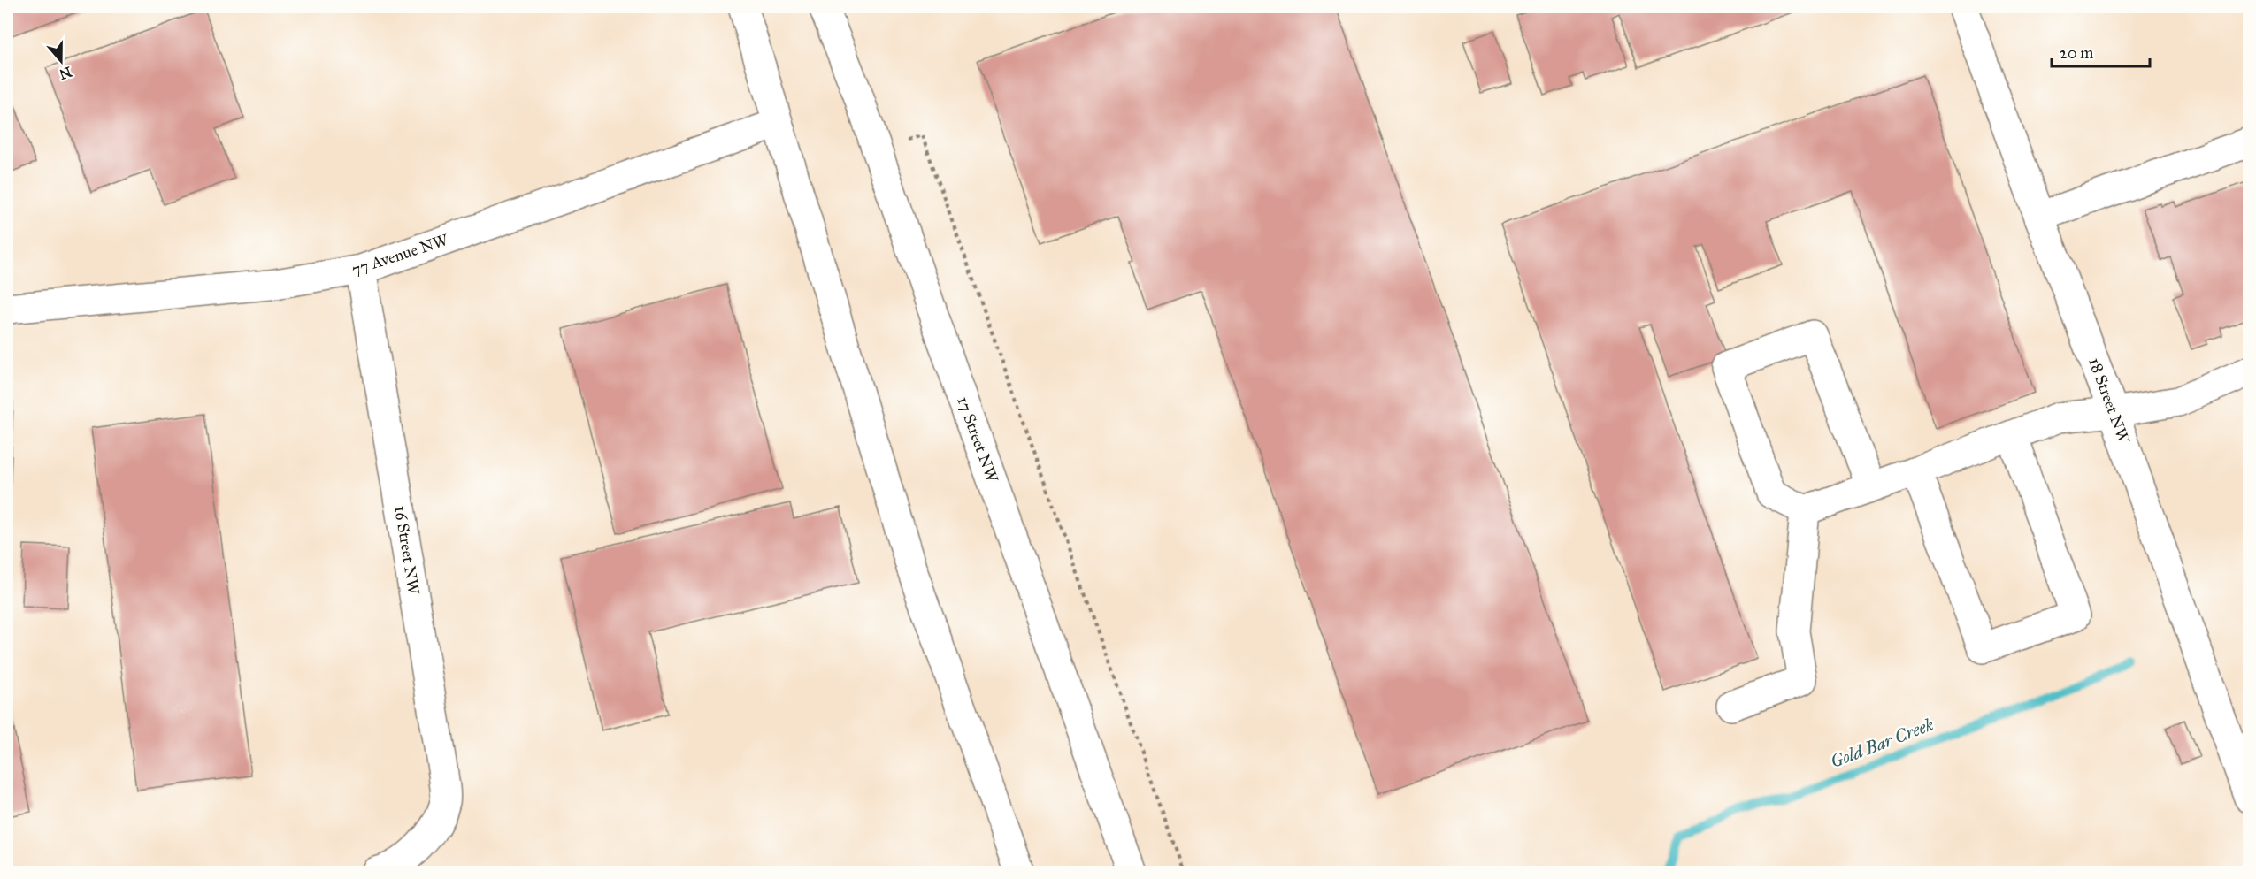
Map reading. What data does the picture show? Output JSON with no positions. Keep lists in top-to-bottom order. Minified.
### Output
{"streets":{"street":["77 Avenue NW","18 Street NW","17 Street NW","16 Street NW"]},"crossings":[["77 Avenue NW","16 Street NW"]],"water":["Gold Bar Creek"],"scale_bar":"20 m","north":"bottom"}
